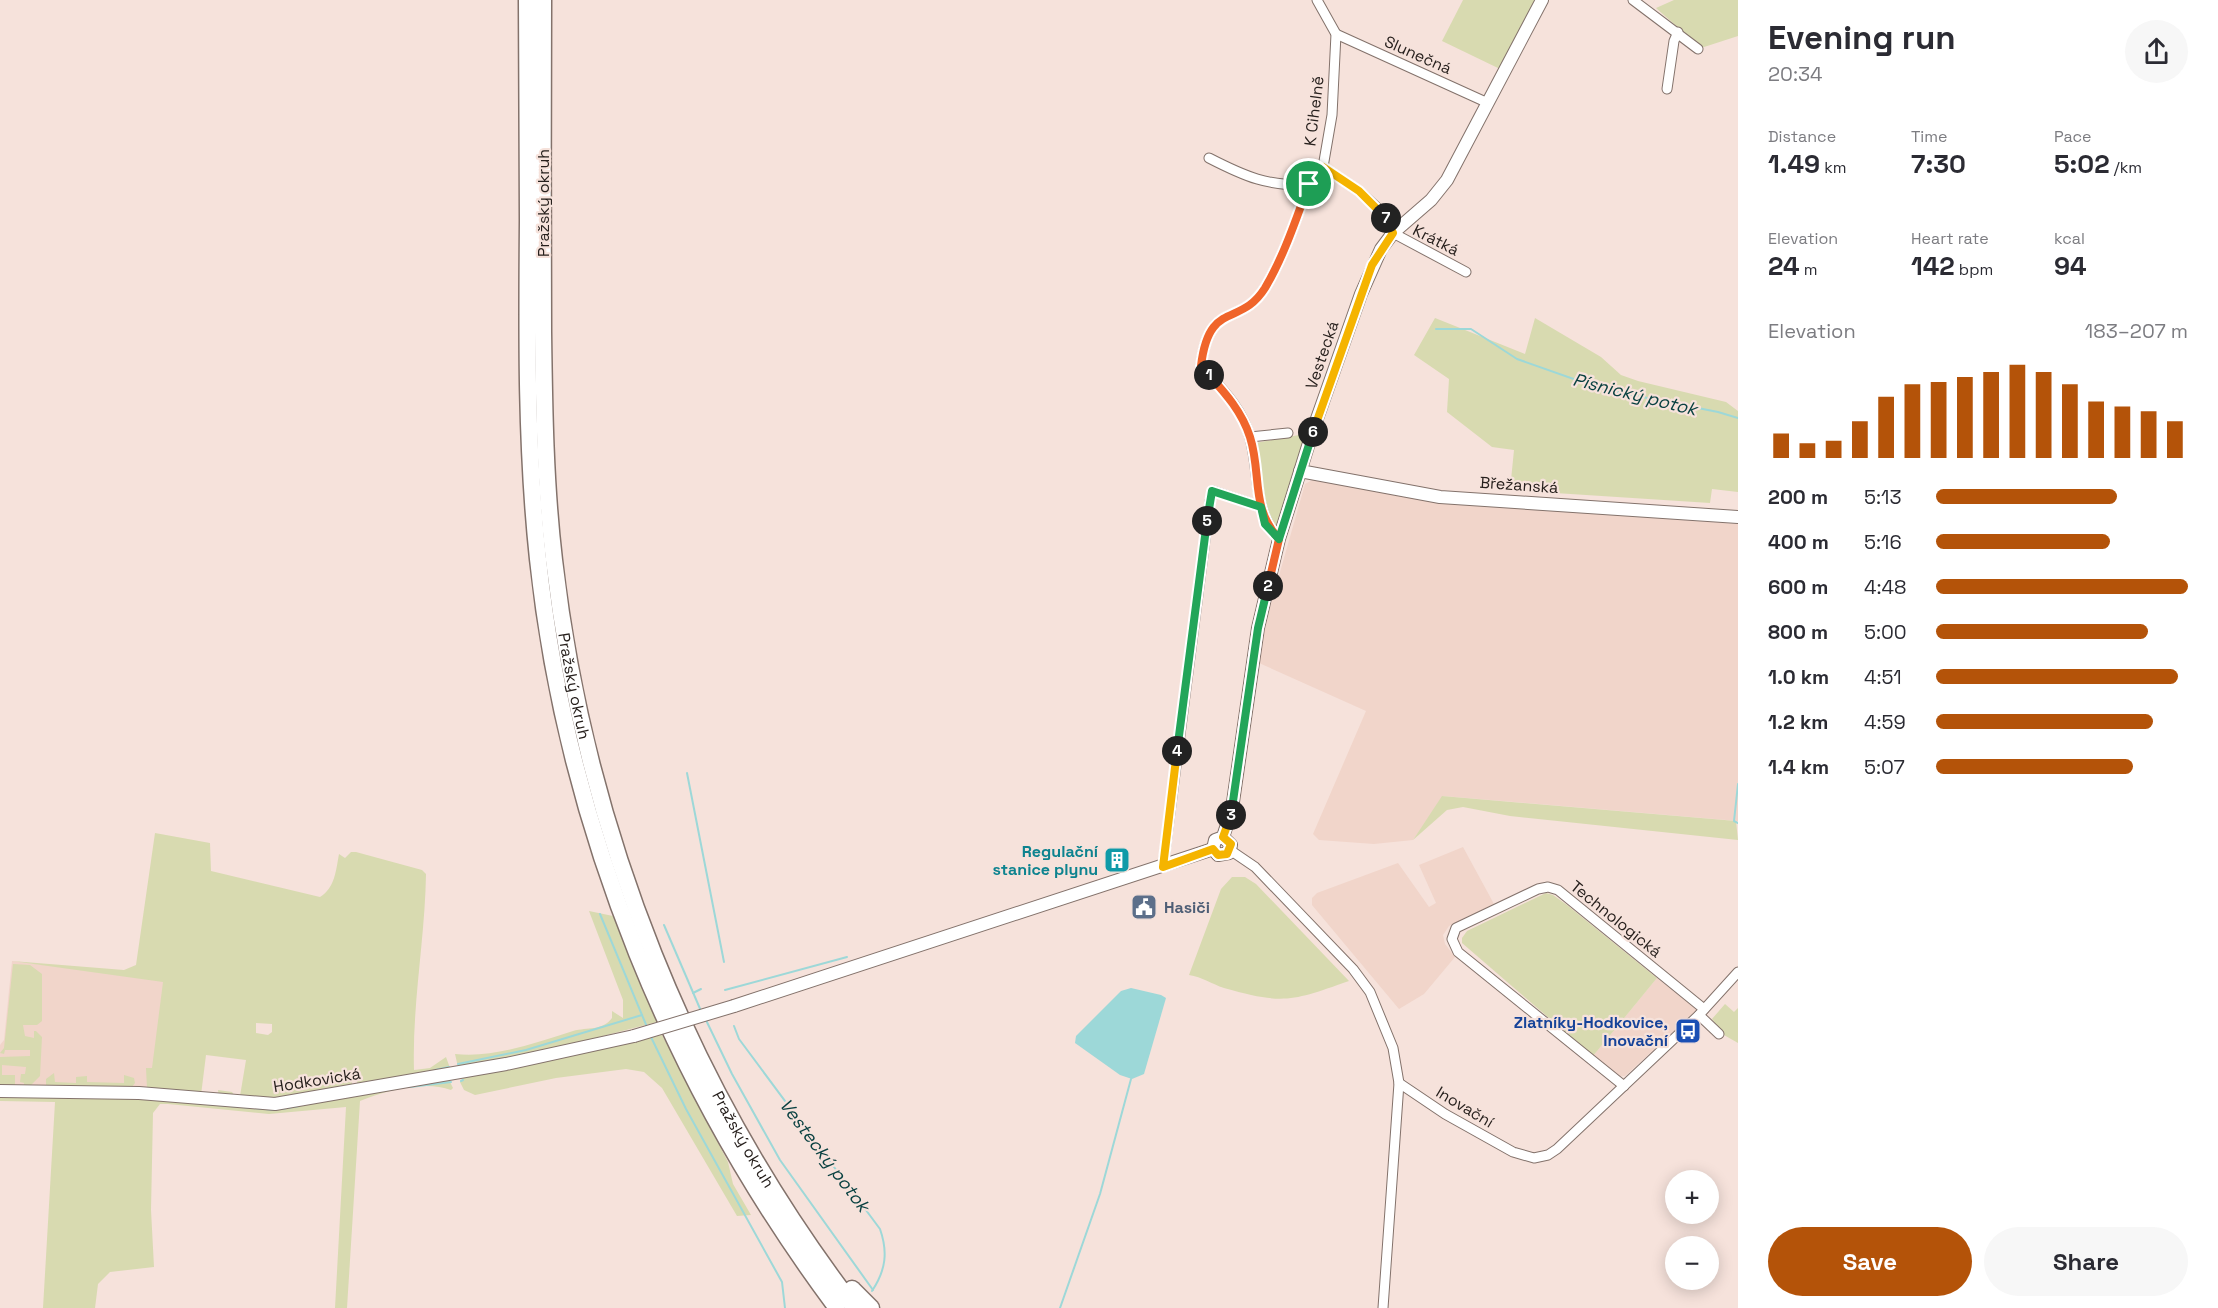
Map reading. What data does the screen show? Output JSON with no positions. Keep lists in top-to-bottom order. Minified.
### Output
{"streets":{"highway":["Pražský okruh"],"street":["Slunečná","K Cihelně","Krátká","Vestecká","Břežanská","Technologická","Hodkovická","Inovační"]},"crossings":[["Slunečná","K Cihelně"],["Slunečná","Vestecká"],["K Cihelně","Krátká"],["K Cihelně","Vestecká"],["Krátká","Vestecká"],["Vestecká","Břežanská"],["Technologická","Inovační"]],"water":["Písnický potok","Vestecký potok"],"places":{"building":["Regulační stanice plynu"],"public building":["Hasiči"],"bus stop":["Zlatníky-Hodkovice, Inovační"]},"page":{"heading":["Evening run","20:34"],"stats":[["Distance","1.49 km"],["Time","7:30"],["Pace","5:02 /km"],["Elevation","24 m"],["Heart rate","142 bpm"],["kcal","94"]],"pins":["7","1","6","5","2","4","3"],"chart":["Elevation","183–207 m"],"list":[{"name":"200 m","note":"5:13"},{"name":"400 m","note":"5:16"},{"name":"600 m","note":"4:48"},{"name":"800 m","note":"5:00"},{"name":"1.0 km","note":"4:51"},{"name":"1.2 km","note":"4:59"},{"name":"1.4 km","note":"5:07"}],"map_buttons":["+","−"],"buttons":["Save","Share"]}}
